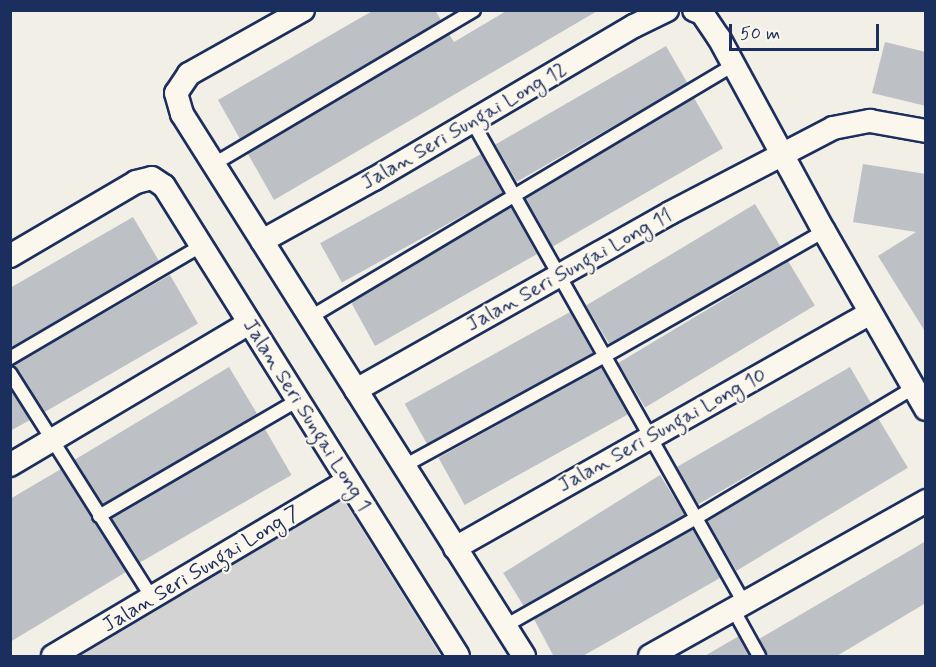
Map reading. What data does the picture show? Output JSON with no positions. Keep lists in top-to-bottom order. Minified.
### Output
{"streets":{"street":["Jalan Seri Sungai Long 12","Jalan Seri Sungai Long 11","Jalan Seri Sungai Long 1","Jalan Seri Sungai Long 10","Jalan Seri Sungai Long 7"]},"crossings":[["Jalan Seri Sungai Long 1","Jalan Seri Sungai Long 7"]],"scale_bar":"50 m"}
